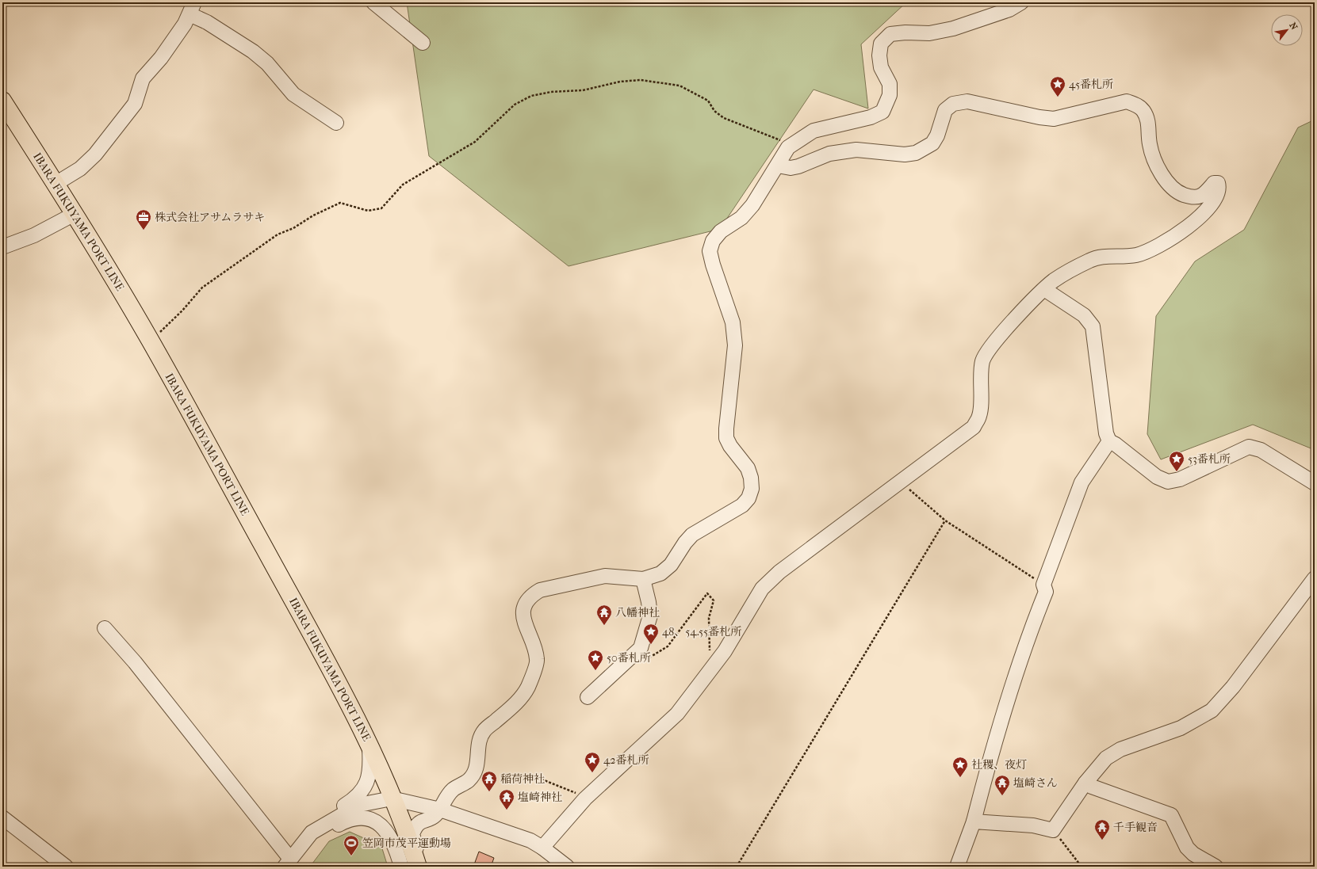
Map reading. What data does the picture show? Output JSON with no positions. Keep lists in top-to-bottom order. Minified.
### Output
{"streets":{"main road":["IBARA FUKUYAMA PORT LINE"]},"places":{"place":["45番札所","53番札所","48、54.55番札所","50番札所","42番札所","社稷、夜灯"],"office":["株式会社アサムラサキ"],"temple":["八幡神社","稲荷神社","塩崎さん","塩崎神社","千手観音"],"sports":["笠岡市茂平運動場"]},"north":"top right"}
